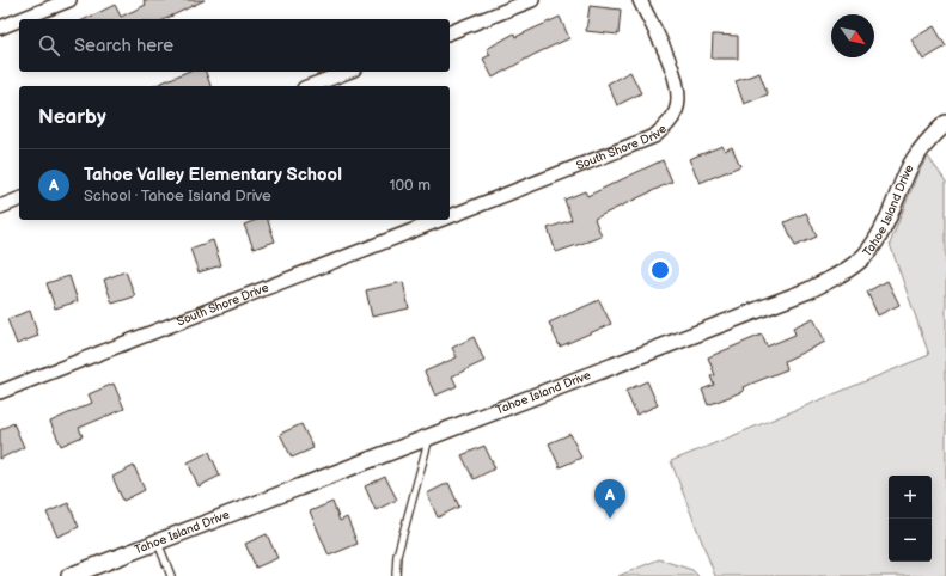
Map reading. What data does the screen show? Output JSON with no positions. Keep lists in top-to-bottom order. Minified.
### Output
{"streets":{"street":["South Shore Drive","Tahoe Island Drive"]},"north":"bottom right","page":{"search":"Search here","heading":"Nearby","list":[{"mark":"A","name":"Tahoe Valley Elementary School","note":"School · Tahoe Island Drive","value":"100 m"}],"map_buttons":["+","−"],"pins":"A"}}
